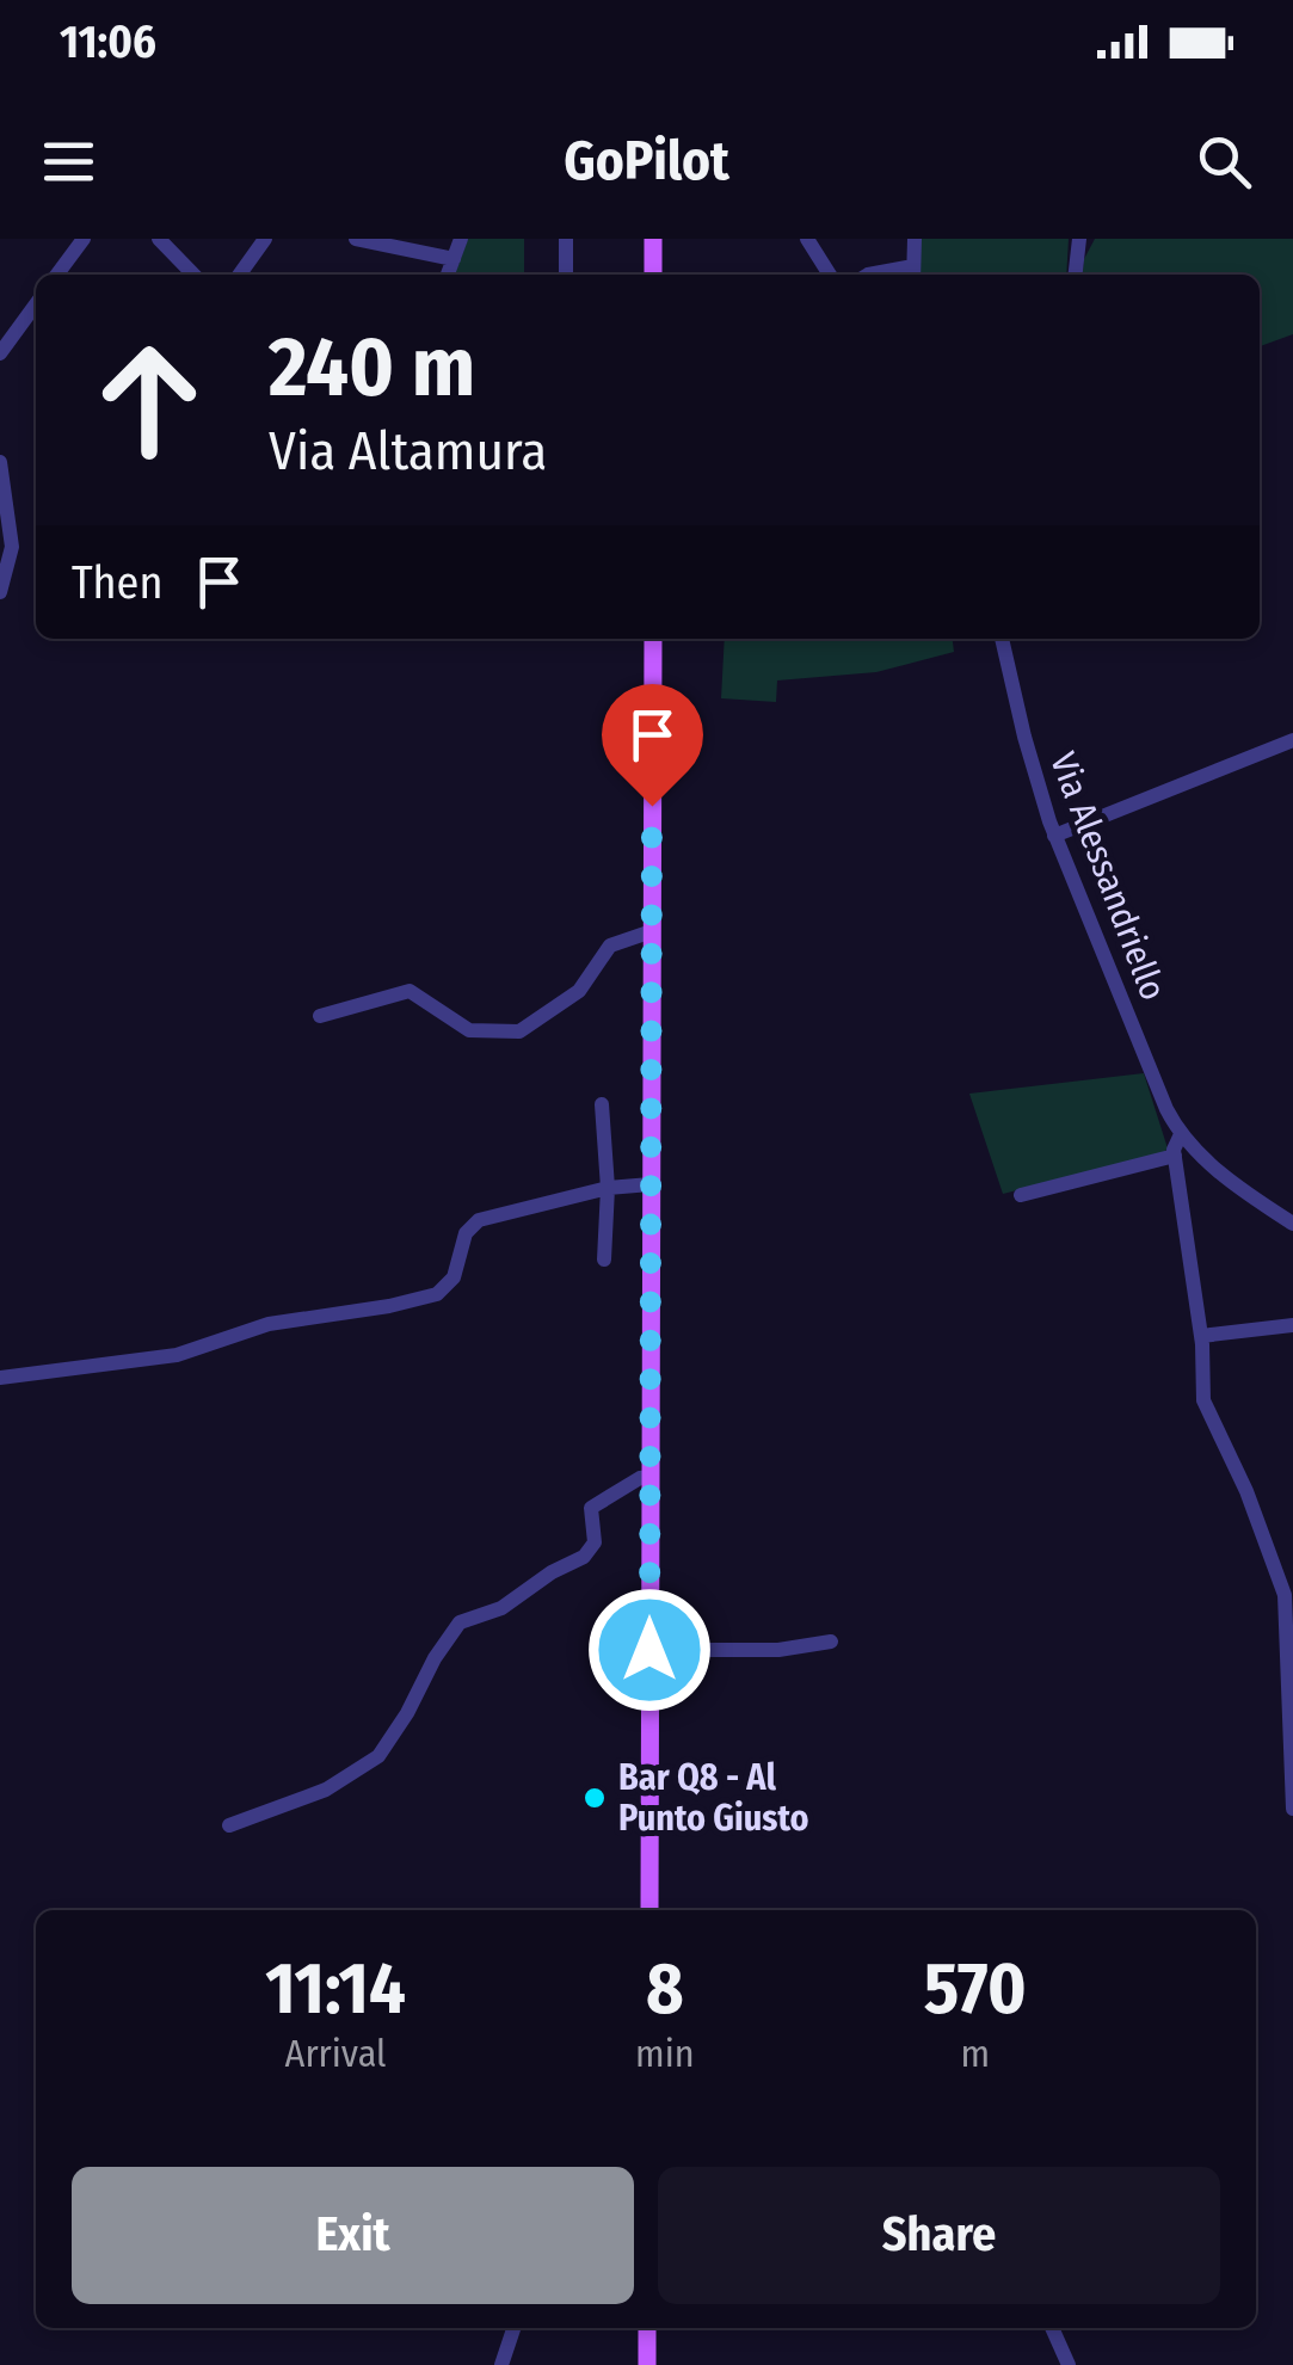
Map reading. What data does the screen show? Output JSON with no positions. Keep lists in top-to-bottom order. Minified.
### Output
{"streets":{"street":["Via Alessandriello"]},"places":["Bar Q8 - Al Punto Giusto"],"page":{"status":"11:06","header":"GoPilot","turn":["240 m","Via Altamura"],"then":"Then","eta":["11:14","Arrival","8","min","570","m"],"buttons":["Exit","Share"]}}
